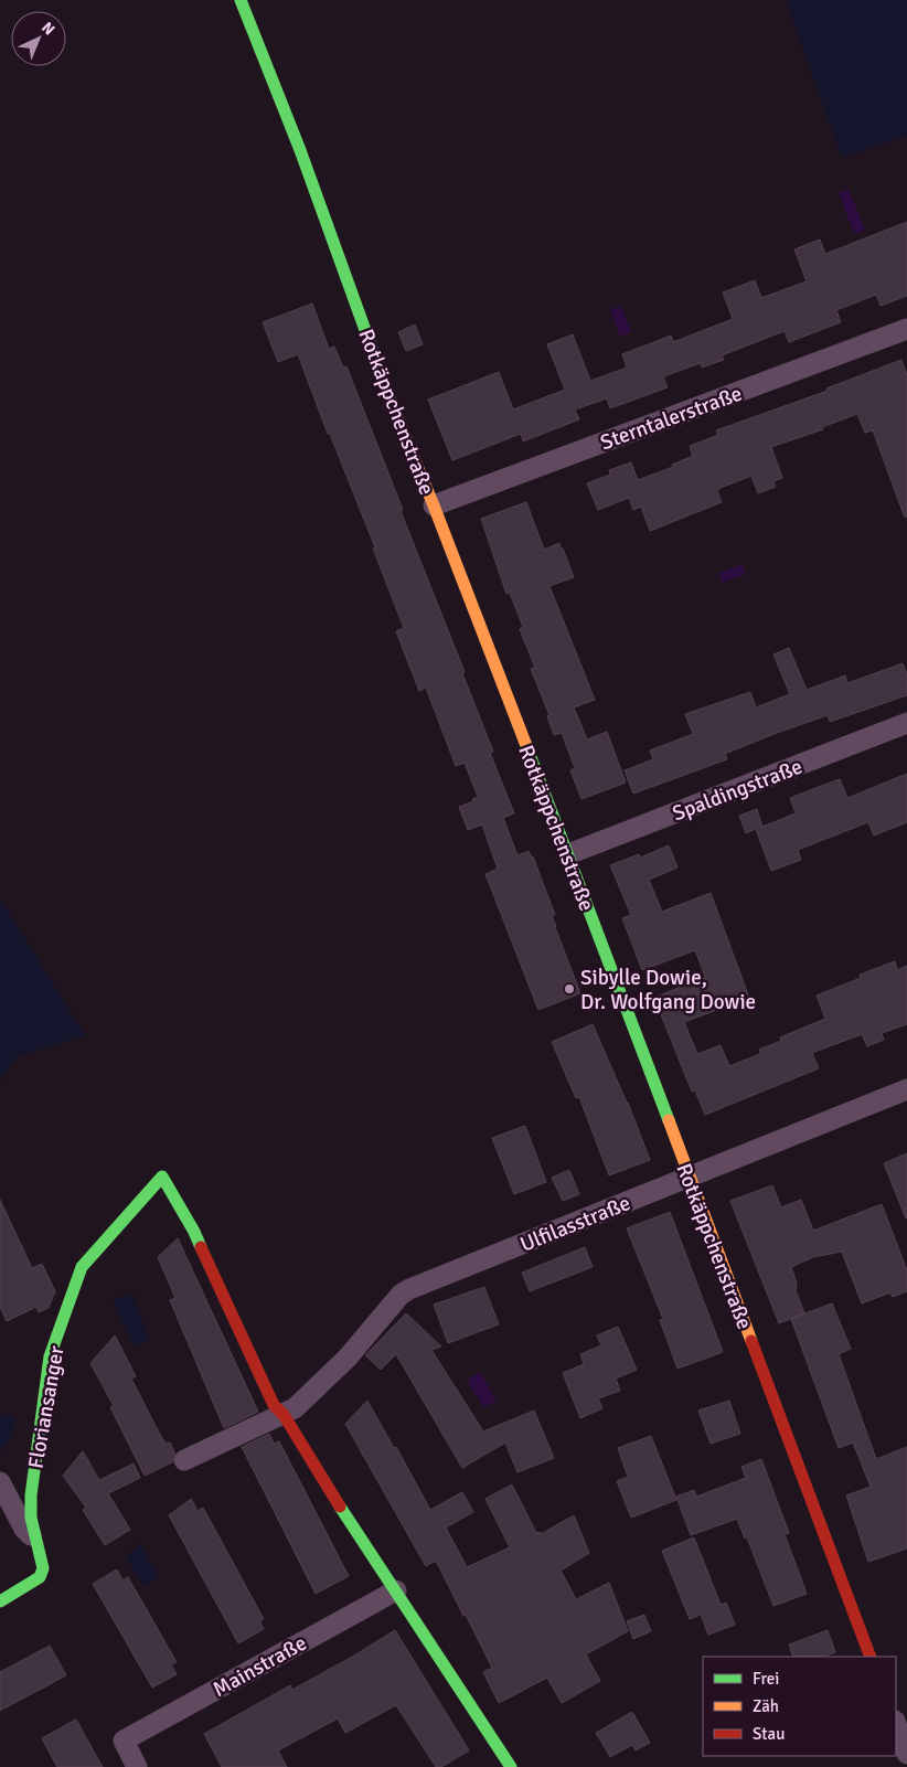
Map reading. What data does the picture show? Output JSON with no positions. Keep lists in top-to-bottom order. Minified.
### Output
{"streets":{"street":["Rotkäppchenstraße","Sterntalerstraße","Spaldingstraße","Ulfilasstraße","Floriansanger","Mainstraße"]},"crossings":[["Rotkäppchenstraße","Sterntalerstraße"],["Rotkäppchenstraße","Spaldingstraße"],["Rotkäppchenstraße","Ulfilasstraße"],["Ulfilasstraße","Floriansanger"]],"places":["Sibylle Dowie, Dr. Wolfgang Dowie"],"legend":["Frei","Zäh","Stau"],"north":"top right"}
